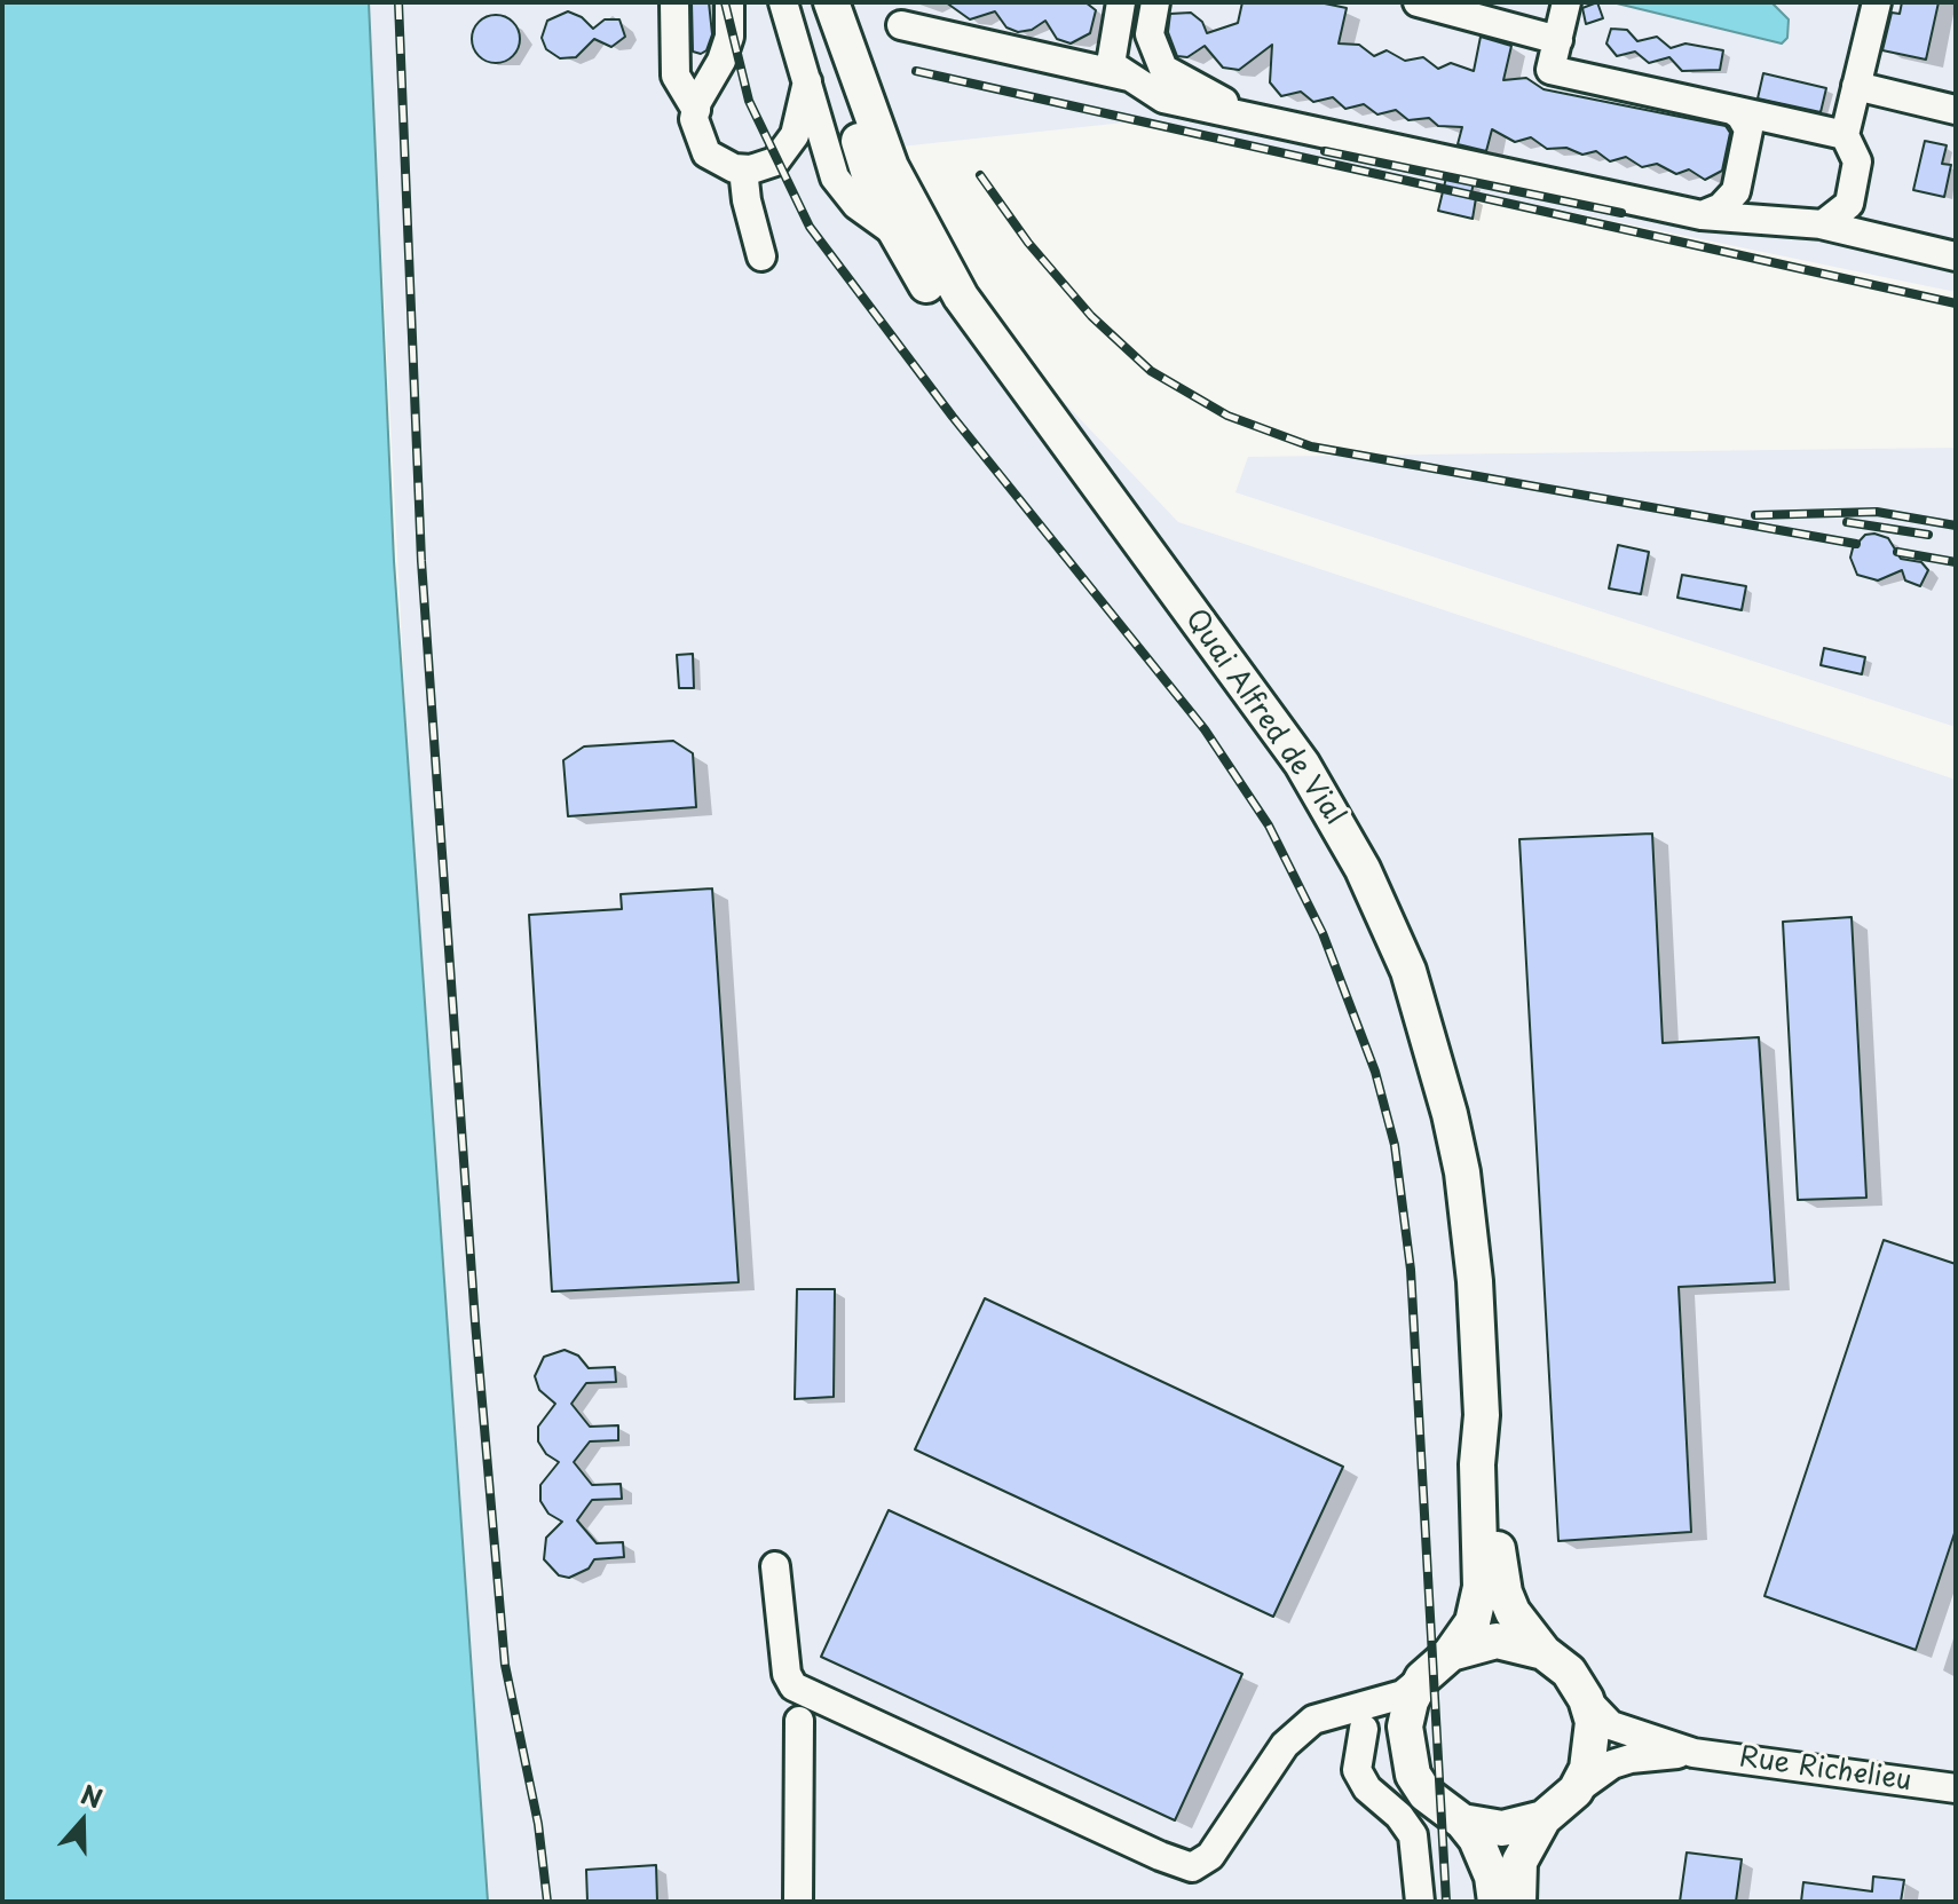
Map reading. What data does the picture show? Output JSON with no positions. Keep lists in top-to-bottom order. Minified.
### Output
{"streets":{"main road":["Quai Alfred de Vial"],"street":["Rue Richelieu"]},"crossings":[["Quai Alfred de Vial","Rue Richelieu"]],"north":"top"}
